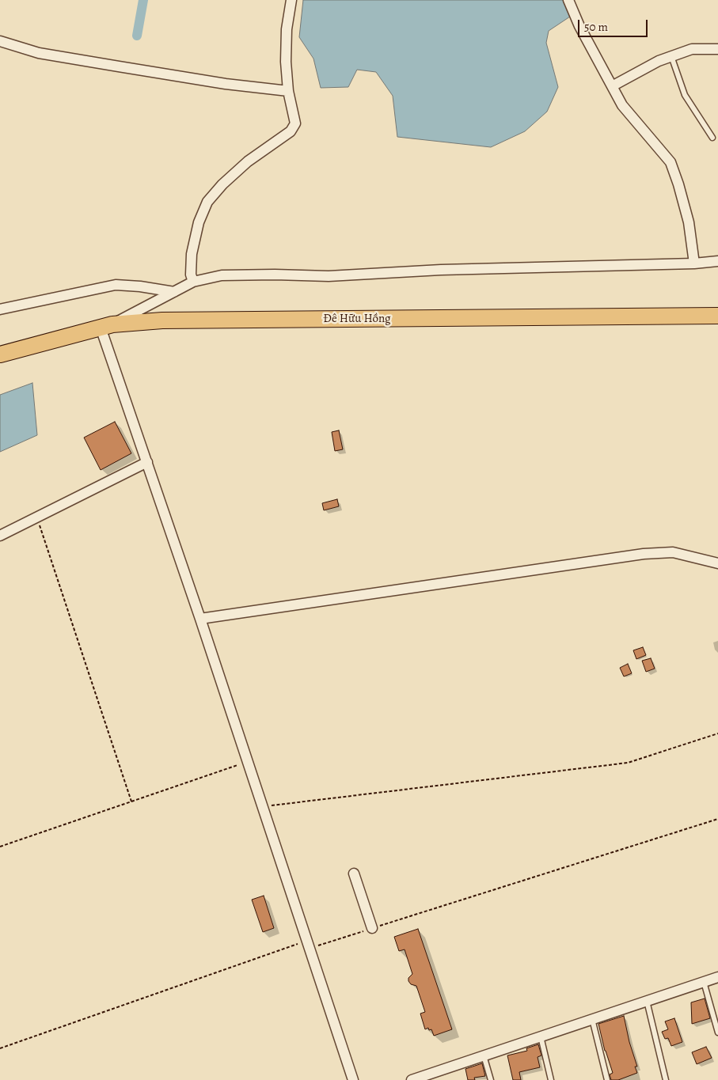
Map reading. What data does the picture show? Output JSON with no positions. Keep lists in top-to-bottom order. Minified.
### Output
{"streets":{"main road":["Đê Hữu Hồng"]},"scale_bar":"50 m"}
